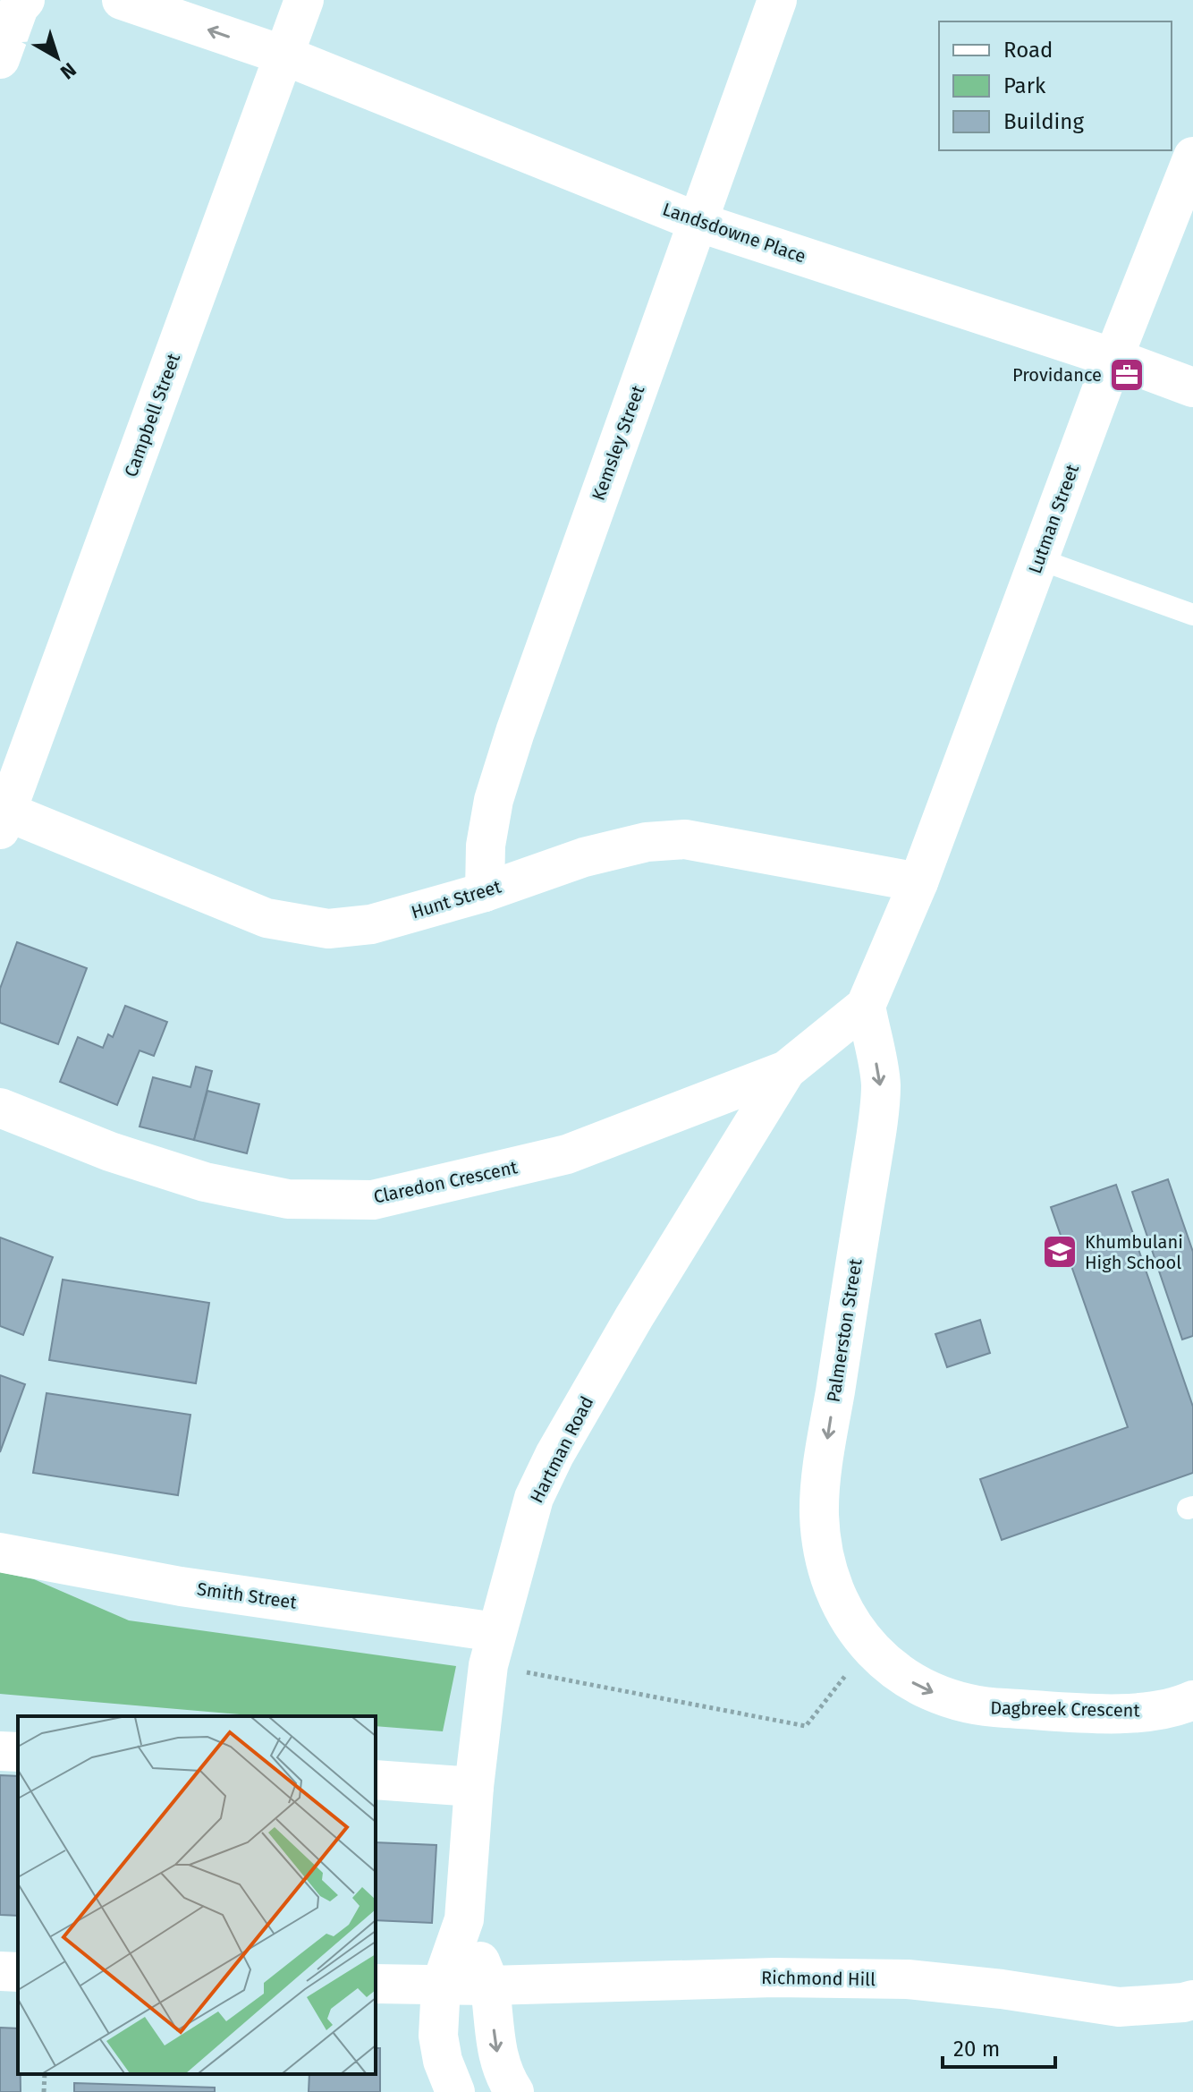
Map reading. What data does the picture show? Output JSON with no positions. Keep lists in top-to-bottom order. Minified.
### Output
{"streets":{"street":["Landsdowne Place","Campbell Street","Kemsley Street","Lutman Street","Hunt Street","Claredon Crescent","Palmerston Street","Hartman Road","Smith Street","Dagbreek Crescent","Richmond Hill"]},"crossings":[["Landsdowne Place","Campbell Street"],["Landsdowne Place","Kemsley Street"],["Landsdowne Place","Lutman Street"],["Campbell Street","Hunt Street"],["Kemsley Street","Hunt Street"],["Lutman Street","Hunt Street"],["Claredon Crescent","Palmerston Street"],["Claredon Crescent","Hartman Road"],["Palmerston Street","Dagbreek Crescent"],["Hartman Road","Smith Street"],["Hartman Road","Richmond Hill"]],"one_way":["Palmerston Street","Dagbreek Crescent"],"places":{"office":["Providance"],"school or university":["Khumbulani High School"]},"legend":["Road","Park","Building"],"scale_bar":"20 m","north":"bottom right"}
